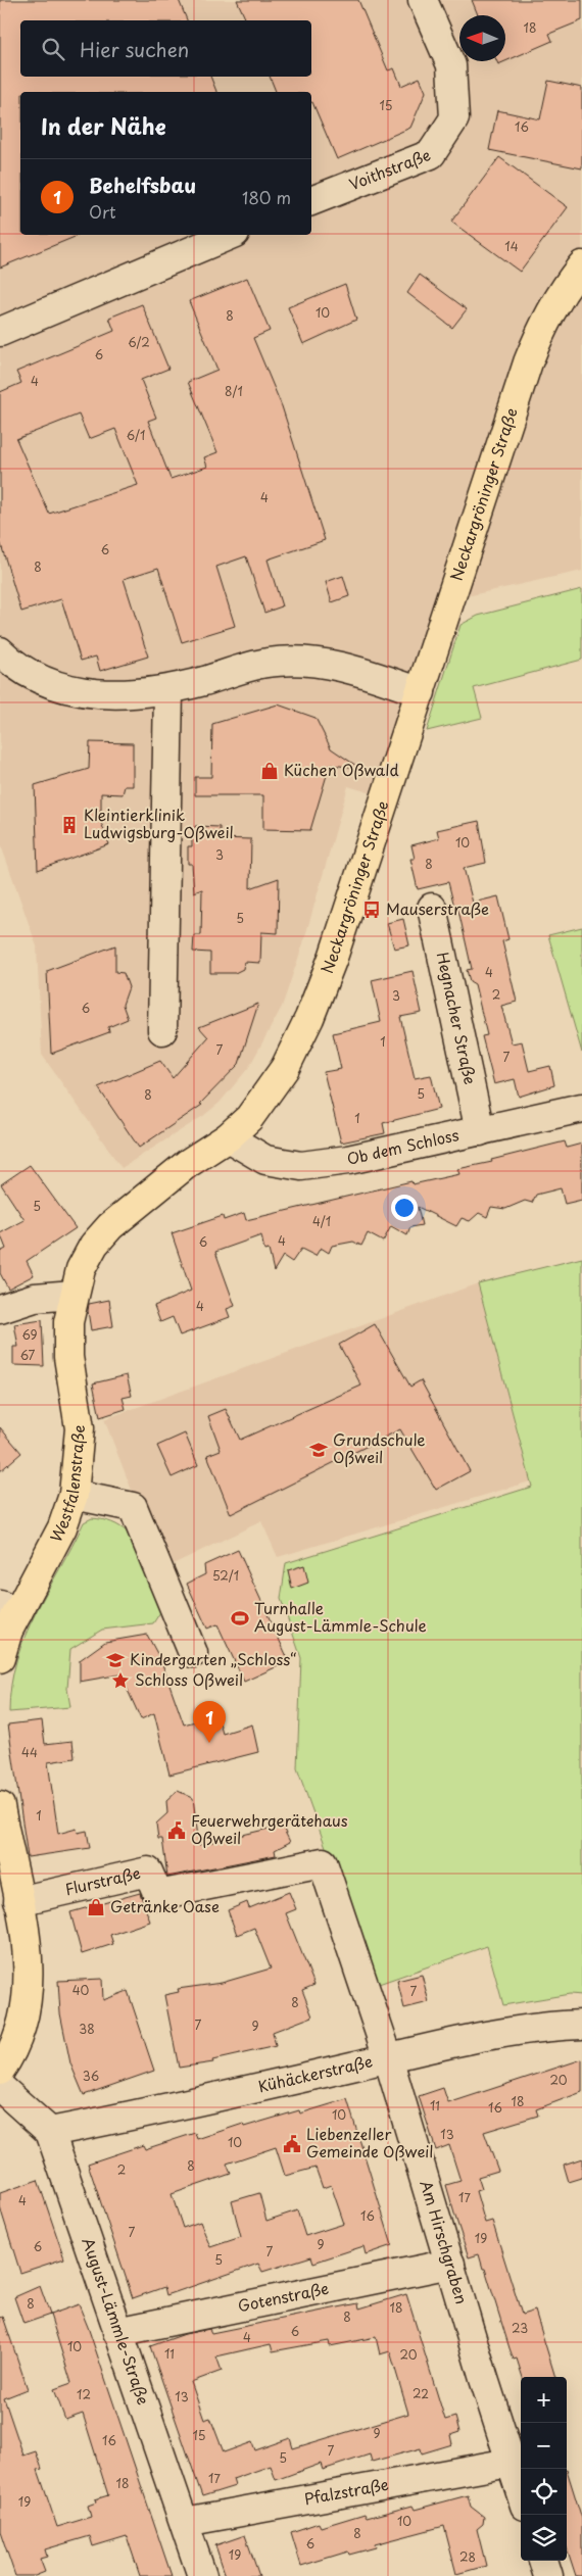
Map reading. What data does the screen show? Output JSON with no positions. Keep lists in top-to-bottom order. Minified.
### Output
{"streets":{"main road":["Neckargröninger Straße","Westfalenstraße"],"street":["Voithstraße","Hegnacher Straße","Ob dem Schloss","Flurstraße","Kühäckerstraße","Am Hirschgraben","Gotenstraße","August-Lämmle-Straße","Pfalzstraße"]},"crossings":[["Neckargröninger Straße","Ob dem Schloss"],["Neckargröninger Straße","Westfalenstraße"],["Hegnacher Straße","Ob dem Schloss"],["Flurstraße","Am Hirschgraben"],["Kühäckerstraße","Am Hirschgraben"],["Kühäckerstraße","August-Lämmle-Straße"],["Am Hirschgraben","Gotenstraße"],["Am Hirschgraben","Pfalzstraße"],["Gotenstraße","August-Lämmle-Straße"],["August-Lämmle-Straße","Pfalzstraße"]],"places":{"shop":["Küchen Oßwald","Getränke Oase"],"building":["Kleintierklinik Ludwigsburg-Oßweil"],"bus stop":["Mauserstraße"],"school or university":["Grundschule Oßweil","Kindergarten „Schloss“"],"sports":["Turnhalle August-Lämmle-Schule"],"place":["Schloss Oßweil"],"public building":["Feuerwehrgerätehaus Oßweil","Liebenzeller Gemeinde Oßweil"]},"house_numbers":["18","15","16","14","10","8","6/2","6","4","8/1","6/1","4","6","8","10","3","8","5","4","2","3","6","1","7","7","5","8","1","5","4/1","4","6","4","69","67","52/1","44","1","40","7","8","7","9","38","36","20","18","11","16","10","13","10","8","2","17","4","16","7","19","9","6","7","5","8","18","8","23","6","4","10","11","20","22","12","13","9","15","16","7","5","17","18","19","10","8","6","19","28"],"north":"left","page":{"search":"Hier suchen","heading":"In der Nähe","list":[{"mark":"1","name":"Behelfsbau","note":"Ort","value":"180 m"}],"pins":"1","map_buttons":["+","−"]}}
